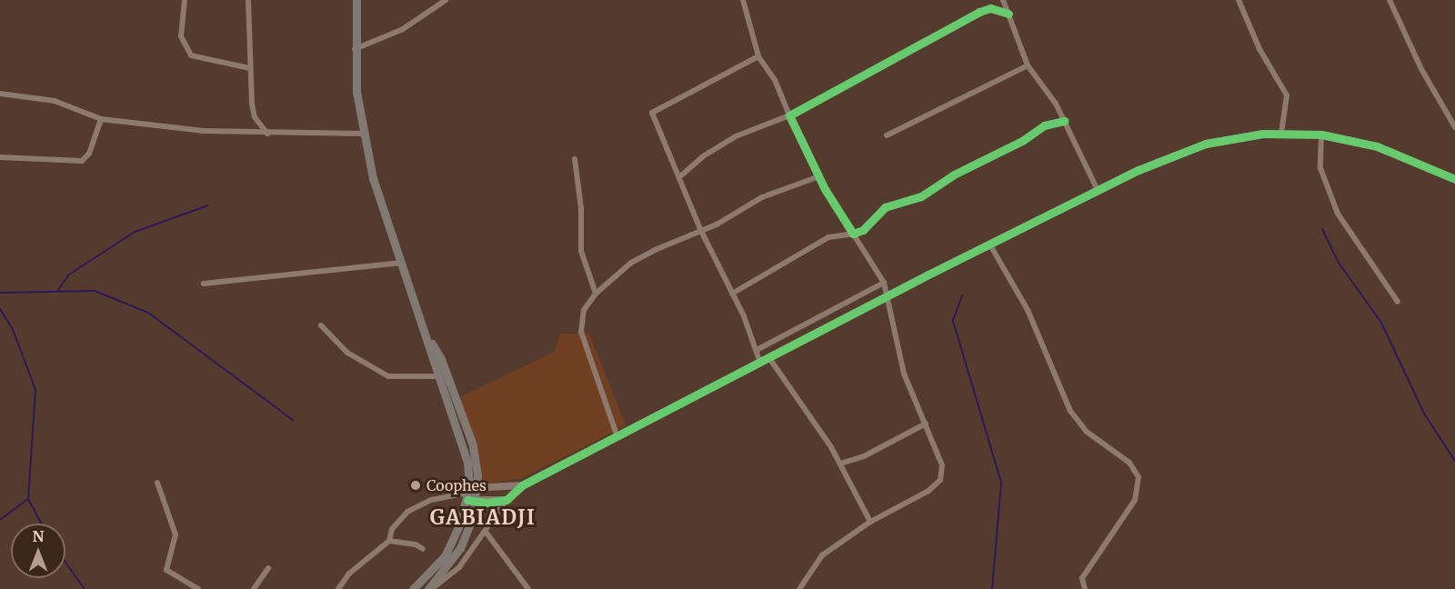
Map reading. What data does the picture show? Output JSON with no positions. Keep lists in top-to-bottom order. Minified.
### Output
{"districts":["GABIADJI"],"places":["Coophes"],"north":"top"}
